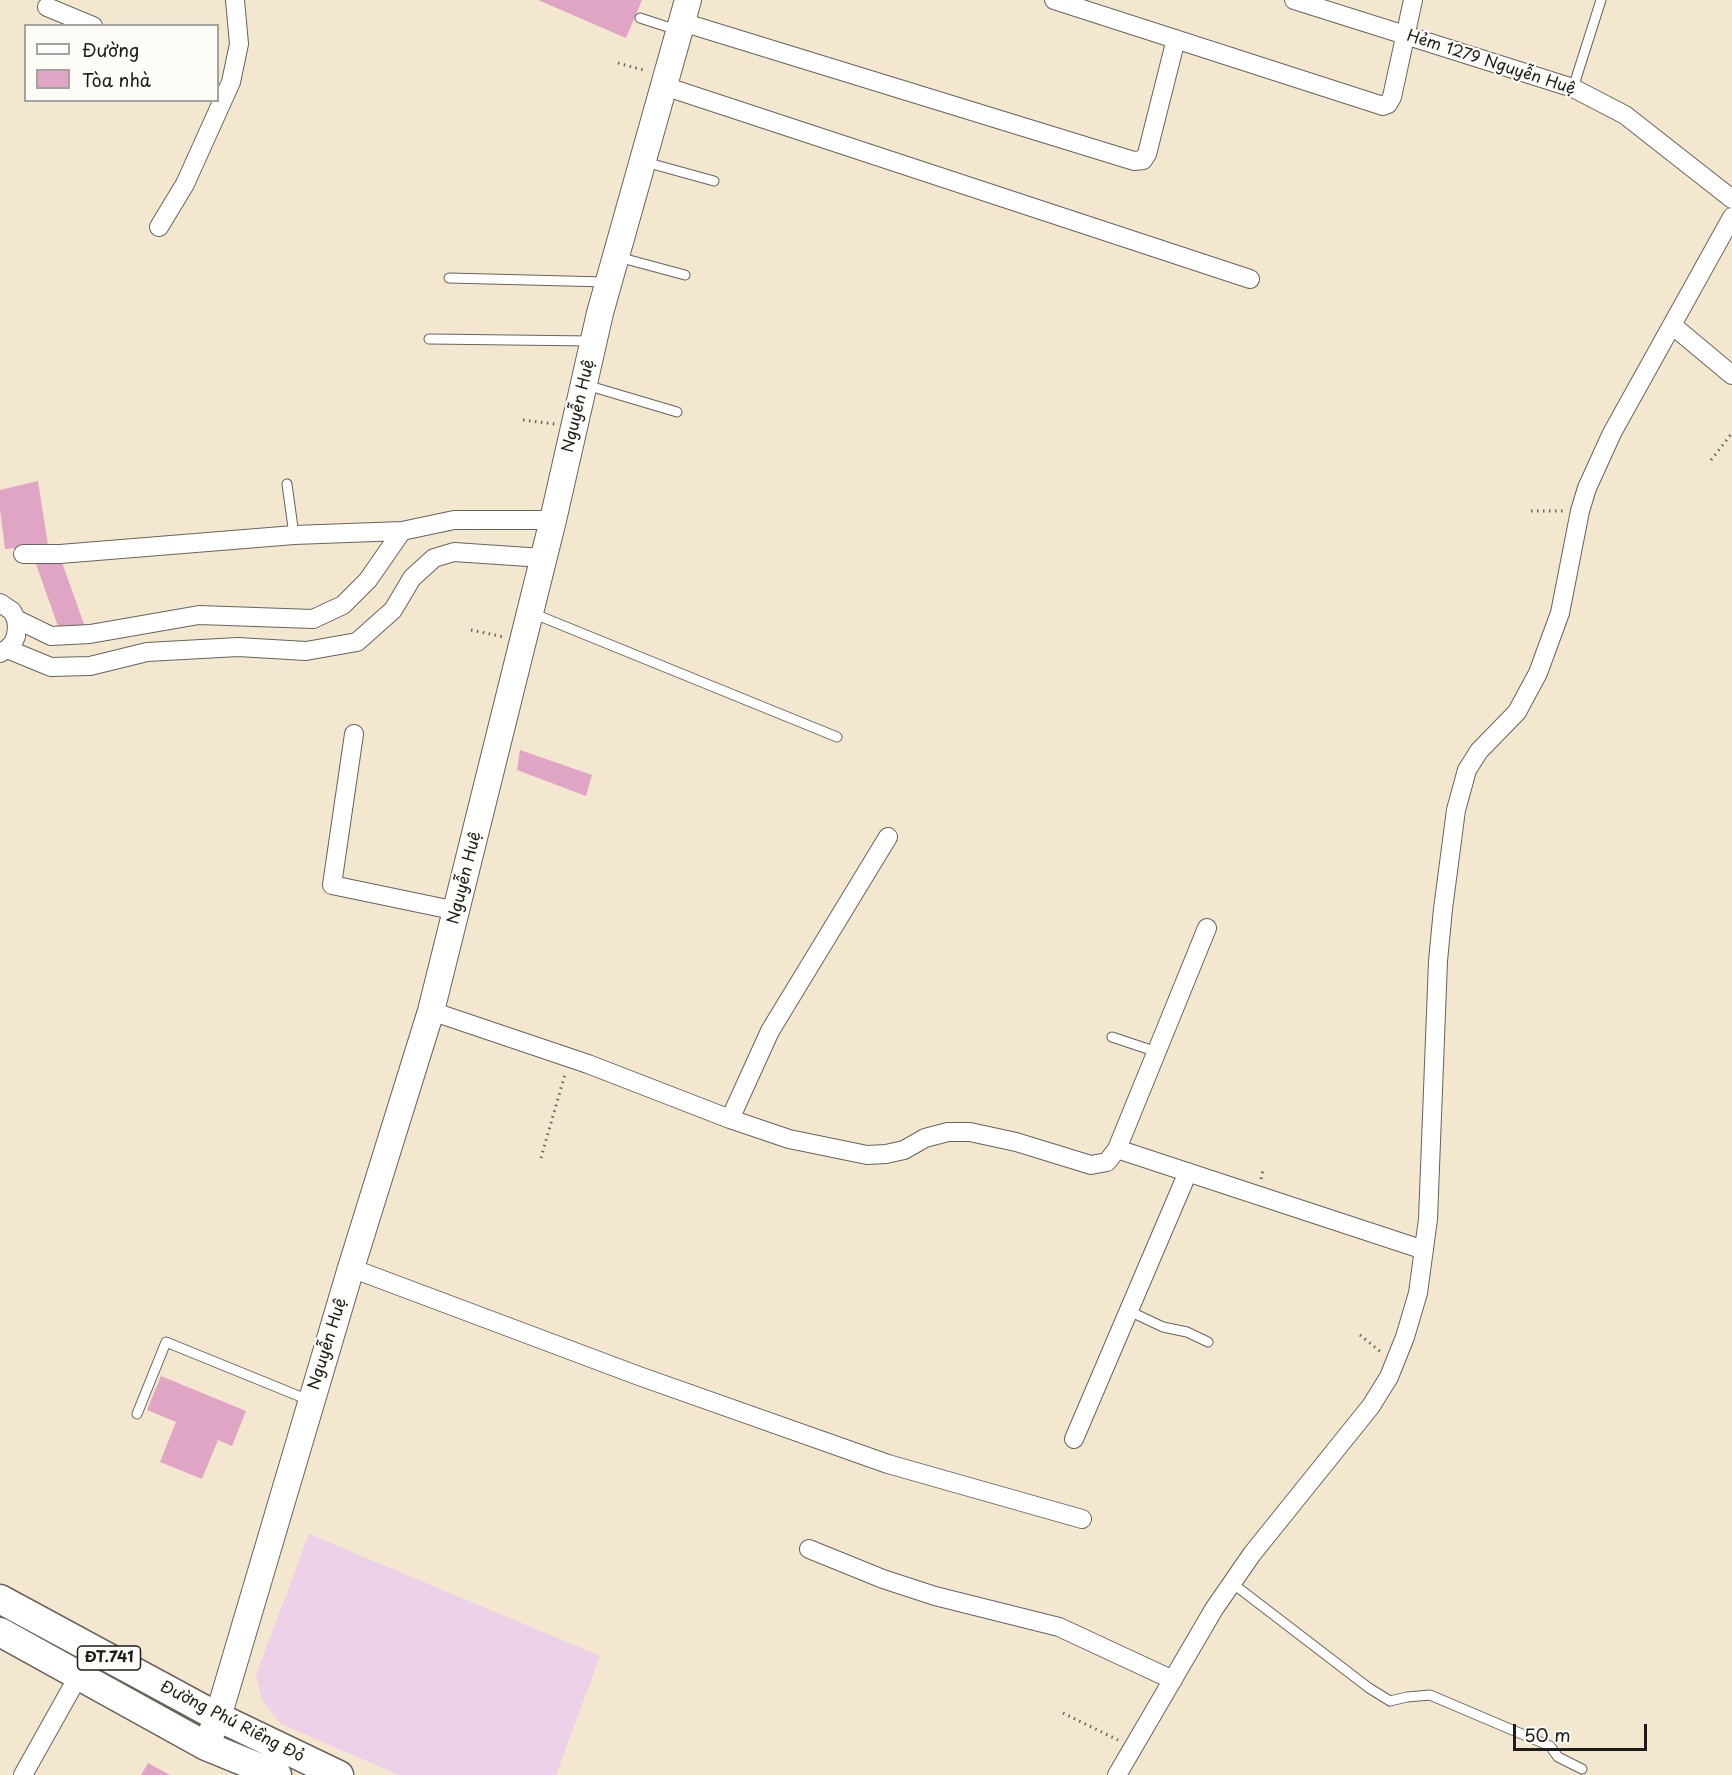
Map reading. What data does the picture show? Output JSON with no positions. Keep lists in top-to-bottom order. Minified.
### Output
{"streets":{"main road":["ĐT.741","Đường Phú Riềng Đỏ"],"street":["Hẻm 1279 Nguyễn Huệ","Nguyễn Huệ"]},"crossings":[["Nguyễn Huệ","Đường Phú Riềng Đỏ"]],"legend":["Đường","Tòa nhà"],"scale_bar":"50 m"}
